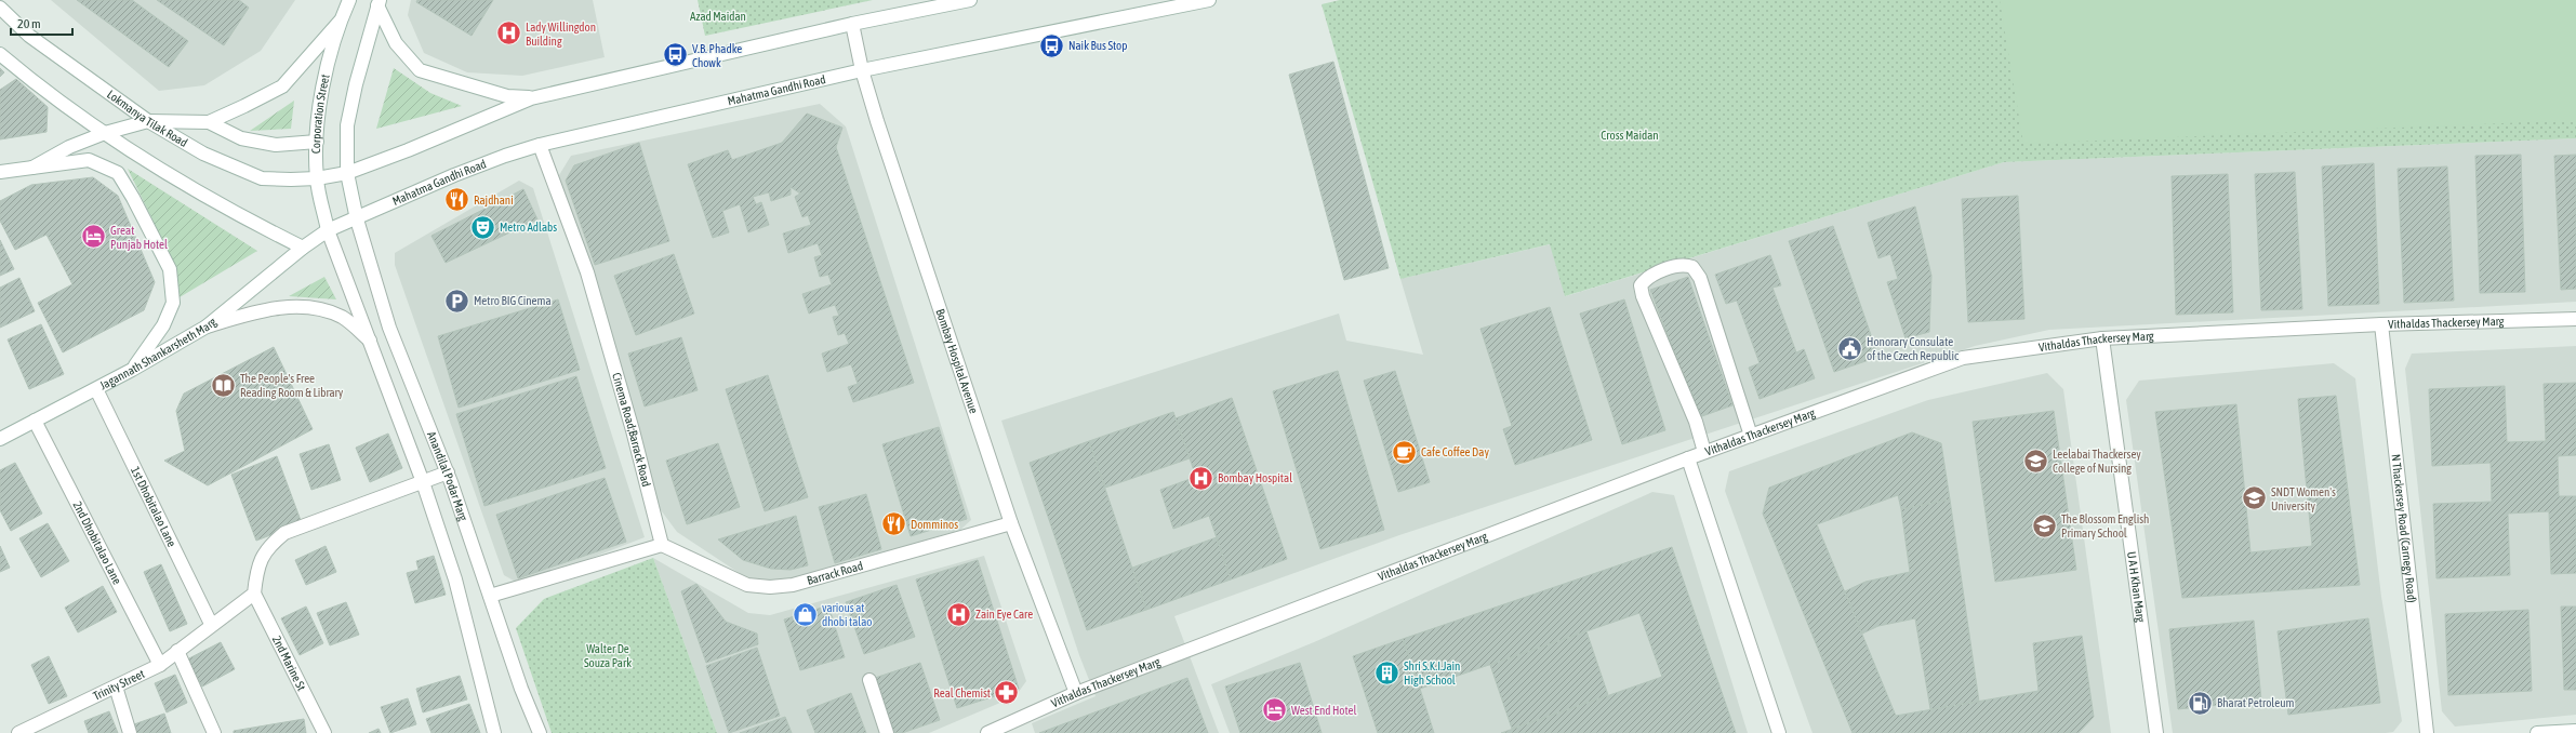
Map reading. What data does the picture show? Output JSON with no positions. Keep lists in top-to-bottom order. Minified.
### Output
{"streets":{"street":["Mahatma Gandhi Road","Corporation Street","Lokmanya Tilak Road","Vithaldas Thackersey Marg","Jagannath Shankarsheth Marg","Bombay Hospital Avenue","Cinema Road;Barrack Road","Anandilal Podar Marg","1st Dhobitalao Lane","N Thackersey Road (Carnegy Road)","2nd Dhobitalao Lane","Barrack Road","U A H Khan Marg","2nd Marine St","Trinity Street"]},"crossings":[["Mahatma Gandhi Road","Corporation Street"],["Mahatma Gandhi Road","Jagannath Shankarsheth Marg"],["Mahatma Gandhi Road","Bombay Hospital Avenue"],["Mahatma Gandhi Road","Cinema Road;Barrack Road"],["Mahatma Gandhi Road","Anandilal Podar Marg"],["Corporation Street","Lokmanya Tilak Road"],["Corporation Street","Jagannath Shankarsheth Marg"],["Vithaldas Thackersey Marg","Bombay Hospital Avenue"],["Vithaldas Thackersey Marg","N Thackersey Road (Carnegy Road)"],["Vithaldas Thackersey Marg","U A H Khan Marg"],["Jagannath Shankarsheth Marg","1st Dhobitalao Lane"],["Jagannath Shankarsheth Marg","2nd Dhobitalao Lane"],["Bombay Hospital Avenue","Barrack Road"],["Cinema Road;Barrack Road","Barrack Road"],["1st Dhobitalao Lane","Trinity Street"],["2nd Dhobitalao Lane","Trinity Street"],["2nd Marine St","Trinity Street"]],"parks":["Azad Maidan","Cross Maidan","Walter De Souza Park"],"places":{"hospital":["Lady Willingdon Building","Bombay Hospital","Zain Eye Care"],"bus stop":["Naik Bus Stop","V.B. Phadke Chowk"],"restaurant":["Rajdhani","Domminos"],"theatre":["Metro Adlabs"],"hotel":["Great Punjab Hotel","West End Hotel"],"parking":["Metro BIG Cinema"],"public building":["Honorary Consulate of the Czech Republic"],"library":["The People's Free Reading Room & Library"],"cafe":["Cafe Coffee Day"],"school or university":["Leelabai Thackersey College of Nursing","SNDT Women's University","The Blossom English Primary School"],"shop":["various at dhobi talao"],"building":["Shri S.K.I.Jain High School"],"pharmacy":["Real Chemist"],"fuel station":["Bharat Petroleum"]},"scale_bar":"20 m"}
